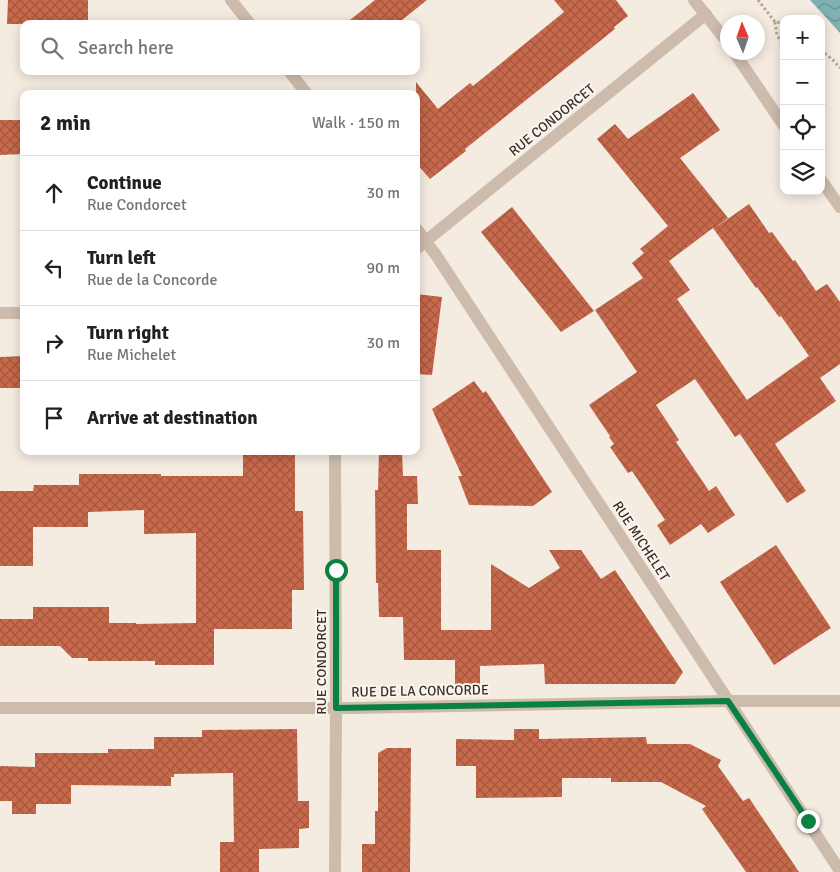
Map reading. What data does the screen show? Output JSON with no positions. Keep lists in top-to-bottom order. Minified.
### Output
{"streets":{"street":["RUE CONDORCET","RUE MICHELET","RUE DE LA CONCORDE"]},"crossings":[["RUE CONDORCET","RUE MICHELET"],["RUE CONDORCET","RUE DE LA CONCORDE"],["RUE MICHELET","RUE DE LA CONCORDE"]],"north":"top","page":{"map_buttons":["+","−"],"search":"Search here","heading":["2 min","Walk · 150 m"],"list":[["Continue","Rue Condorcet","30 m"],["Turn left","Rue de la Concorde","90 m"],["Turn right","Rue Michelet","30 m"],"Arrive at destination"]}}
